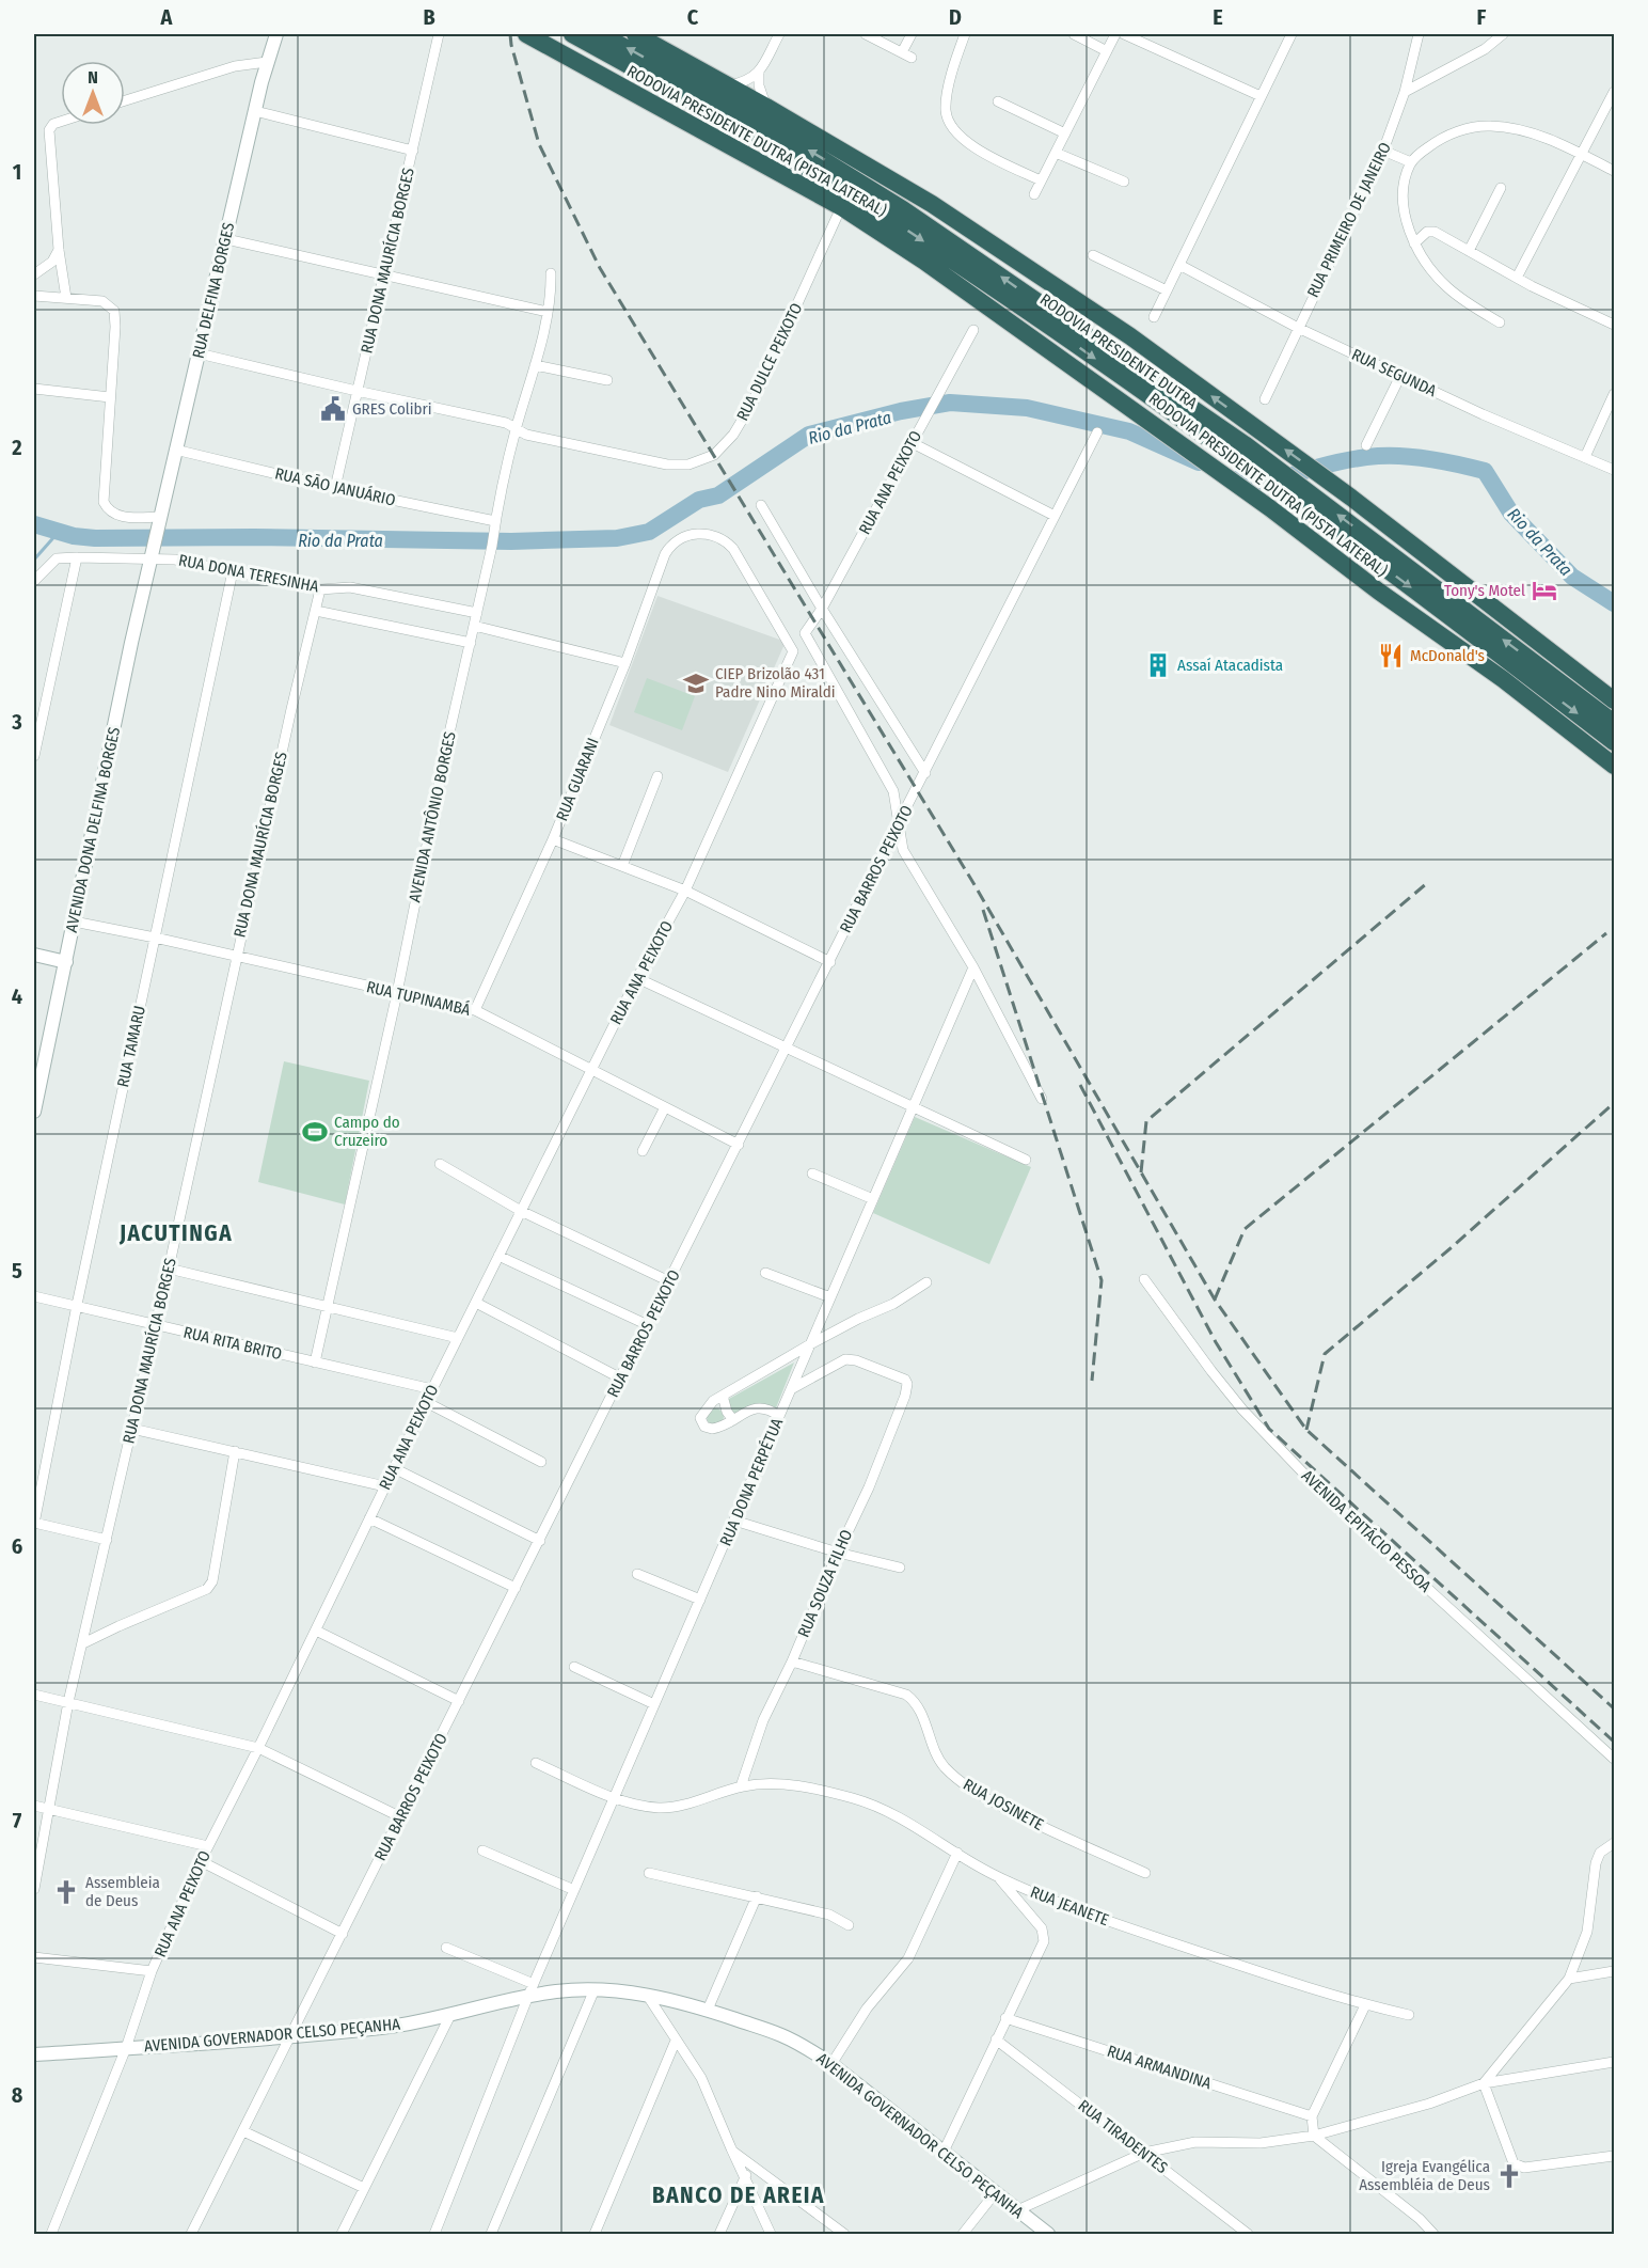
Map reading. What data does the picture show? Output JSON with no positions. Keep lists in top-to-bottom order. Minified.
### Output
{"streets":{"highway":["RODOVIA PRESIDENTE DUTRA (PISTA LATERAL)","RODOVIA PRESIDENTE DUTRA"],"street":["RUA PRIMEIRO DE JANEIRO","RUA DONA MAURÍCIA BORGES","RUA DELFINA BORGES","RUA DULCE PEIXOTO","RUA SEGUNDA","RUA ANA PEIXOTO","RUA SĀO JANUÁRIO","RUA DONA TERESINHA","RUA GUARANI","AVENIDA ANTÔNIO BORGES","AVENIDA DONA DELFINA BORGES","RUA BARROS PEIXOTO","RUA TUPINAMBÁ","RUA TAMARU","RUA RITA BRITO","RUA DONA PERPÉTUA","AVENIDA EPITÁCIO PESSOA","RUA SOUZA FILHO","RUA JOSINETE","RUA JEANETE","AVENIDA GOVERNADOR CELSO PEÇANHA","RUA ARMANDINA","RUA TIRADENTES"]},"crossings":[["RUA PRIMEIRO DE JANEIRO","RUA SEGUNDA"],["RUA DONA MAURÍCIA BORGES","RUA DULCE PEIXOTO"],["RUA DONA MAURÍCIA BORGES","RUA SĀO JANUÁRIO"],["RUA DONA MAURÍCIA BORGES","RUA DONA TERESINHA"],["RUA DONA MAURÍCIA BORGES","RUA TUPINAMBÁ"],["RUA DONA MAURÍCIA BORGES","RUA RITA BRITO"],["RUA DELFINA BORGES","RUA DULCE PEIXOTO"],["RUA DELFINA BORGES","RUA SĀO JANUÁRIO"],["RUA DELFINA BORGES","RUA DONA TERESINHA"],["RUA DELFINA BORGES","AVENIDA DONA DELFINA BORGES"],["RUA DULCE PEIXOTO","AVENIDA ANTÔNIO BORGES"],["RUA ANA PEIXOTO","RUA GUARANI"],["RUA ANA PEIXOTO","RUA BARROS PEIXOTO"],["RUA ANA PEIXOTO","RUA TUPINAMBÁ"],["RUA ANA PEIXOTO","RUA RITA BRITO"],["RUA ANA PEIXOTO","AVENIDA GOVERNADOR CELSO PEÇANHA"],["RUA SĀO JANUÁRIO","AVENIDA ANTÔNIO BORGES"],["RUA DONA TERESINHA","AVENIDA ANTÔNIO BORGES"],["RUA DONA TERESINHA","AVENIDA DONA DELFINA BORGES"],["RUA DONA TERESINHA","RUA TAMARU"],["RUA GUARANI","RUA TUPINAMBÁ"],["AVENIDA ANTÔNIO BORGES","RUA TUPINAMBÁ"],["AVENIDA ANTÔNIO BORGES","RUA RITA BRITO"],["AVENIDA DONA DELFINA BORGES","RUA TUPINAMBÁ"],["RUA BARROS PEIXOTO","RUA TUPINAMBÁ"],["RUA BARROS PEIXOTO","AVENIDA GOVERNADOR CELSO PEÇANHA"],["RUA TUPINAMBÁ","RUA TAMARU"],["RUA TAMARU","RUA RITA BRITO"],["RUA DONA PERPÉTUA","RUA SOUZA FILHO"],["RUA DONA PERPÉTUA","RUA JEANETE"],["RUA DONA PERPÉTUA","AVENIDA GOVERNADOR CELSO PEÇANHA"],["RUA SOUZA FILHO","RUA JOSINETE"],["RUA SOUZA FILHO","RUA JEANETE"]],"districts":["JACUTINGA","BANCO DE AREIA"],"water":["Rio da Prata"],"places":{"public building":["GRES Colibri"],"hotel":["Tony's Motel"],"restaurant":["McDonald's"],"building":["Assaí Atacadista"],"school or university":["CIEP Brizolão 431 Padre Nino Miraldi"],"sports":["Campo do Cruzeiro"],"church":["Assembleia de Deus","Igreja Evangélica Assembléia de Deus"]},"north":"top","grid":{"columns":["A","B","C","D","E","F"],"rows":["1","2","3","4","5","6","7","8"]}}
